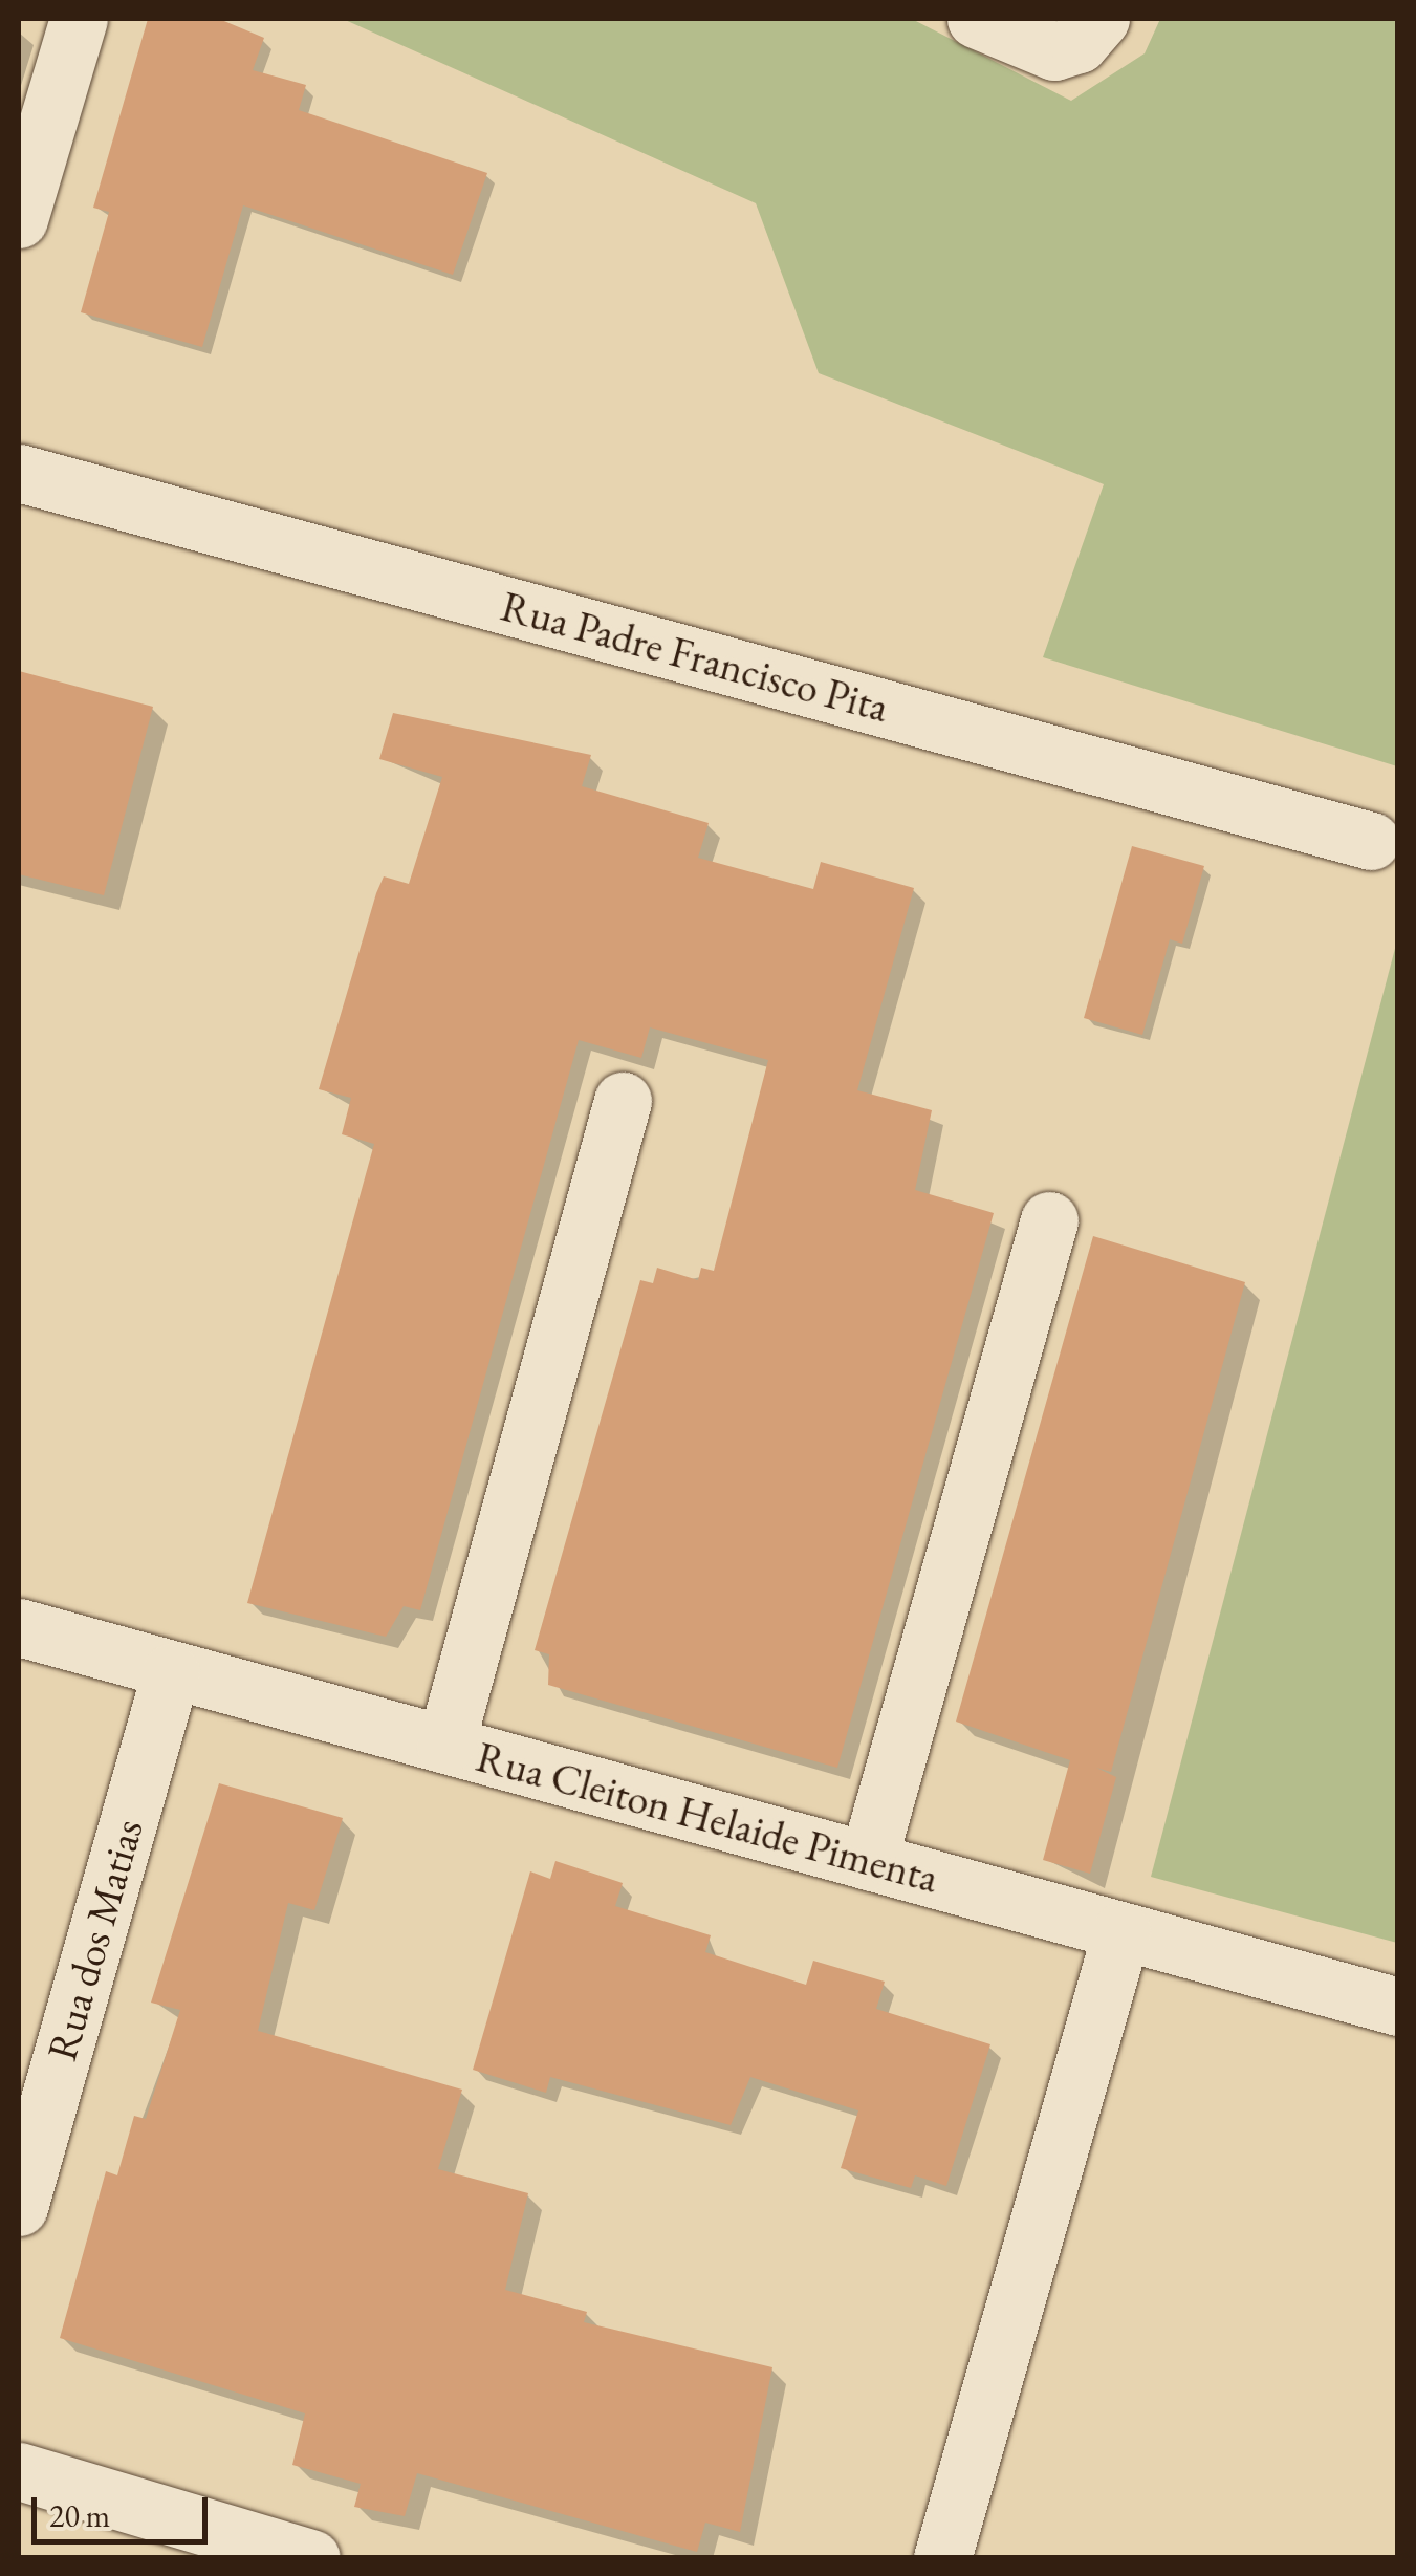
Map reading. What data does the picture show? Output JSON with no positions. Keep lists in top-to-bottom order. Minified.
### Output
{"streets":{"street":["Rua Padre Francisco Pita","Rua Cleiton Helaide Pimenta","Rua dos Matias"]},"crossings":[["Rua Cleiton Helaide Pimenta","Rua dos Matias"]],"scale_bar":"20 m"}
